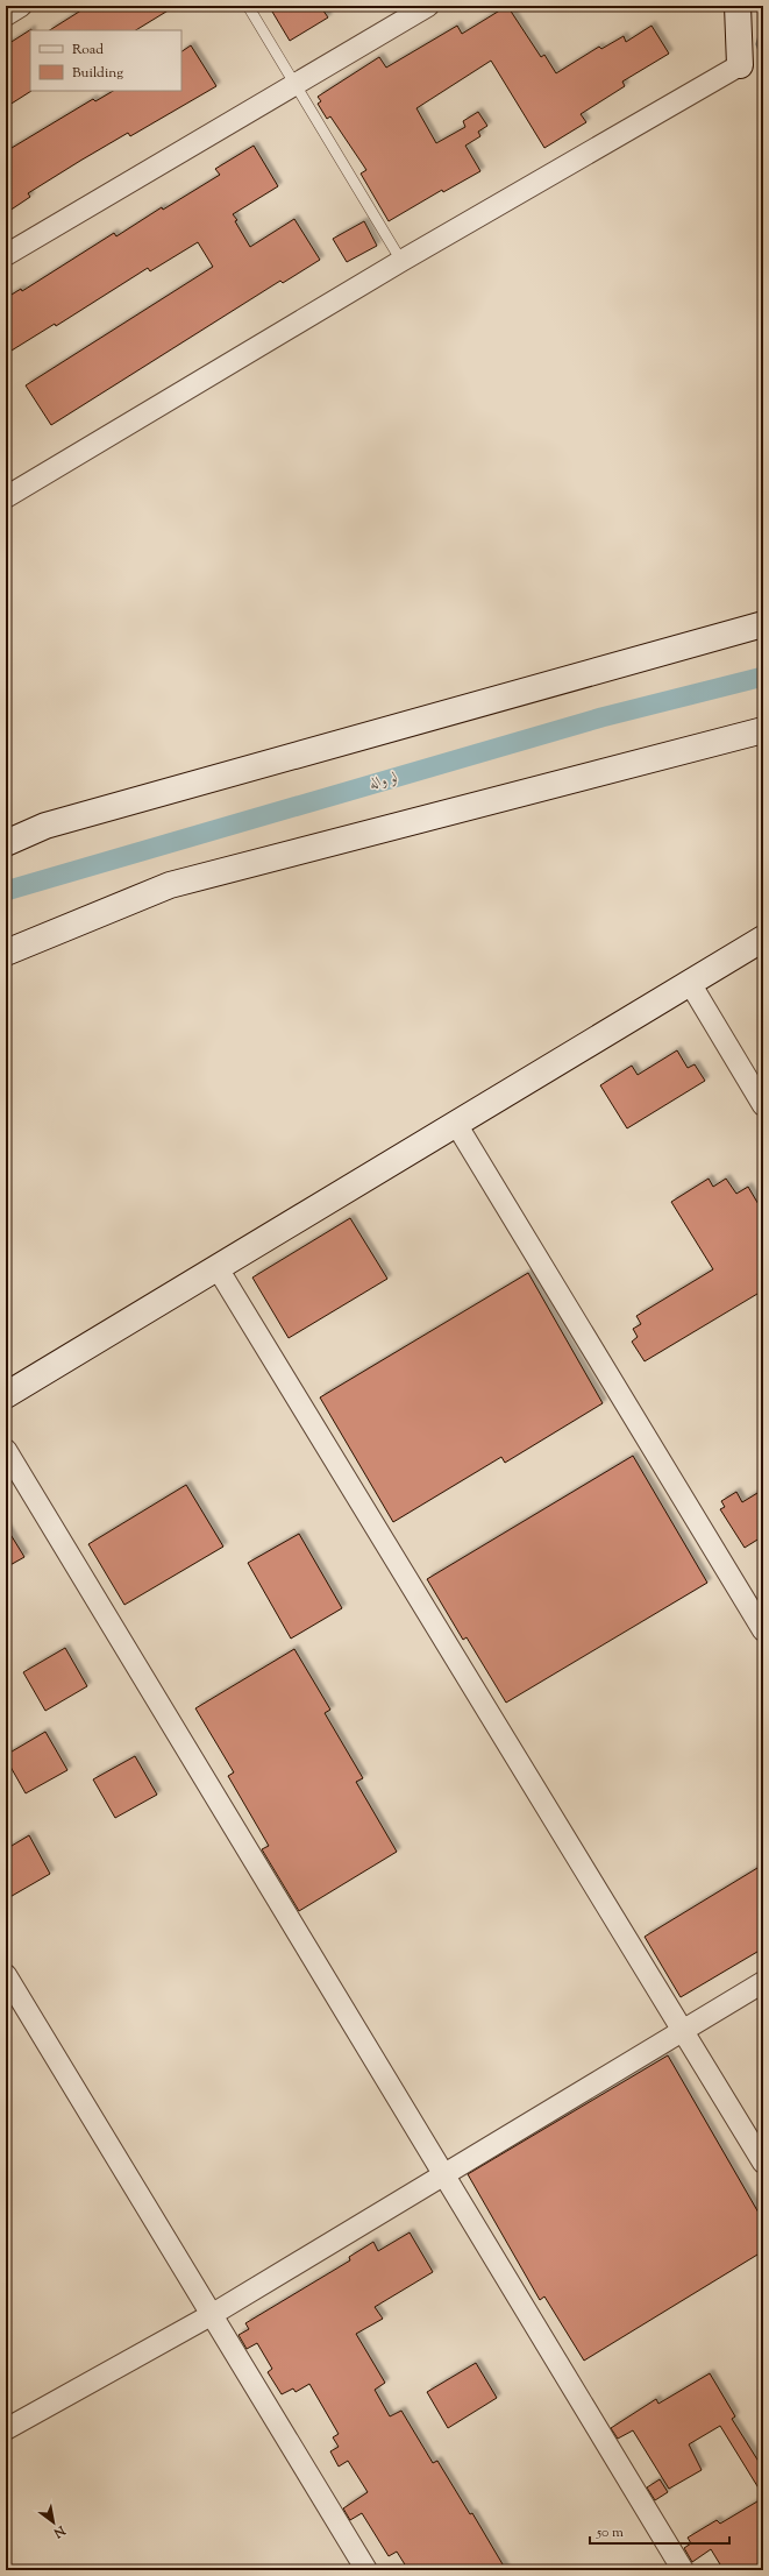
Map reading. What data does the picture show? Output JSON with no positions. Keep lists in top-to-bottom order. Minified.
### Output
{"water":["لو واله"],"legend":["Road","Building"],"scale_bar":"50 m","north":"bottom right"}
